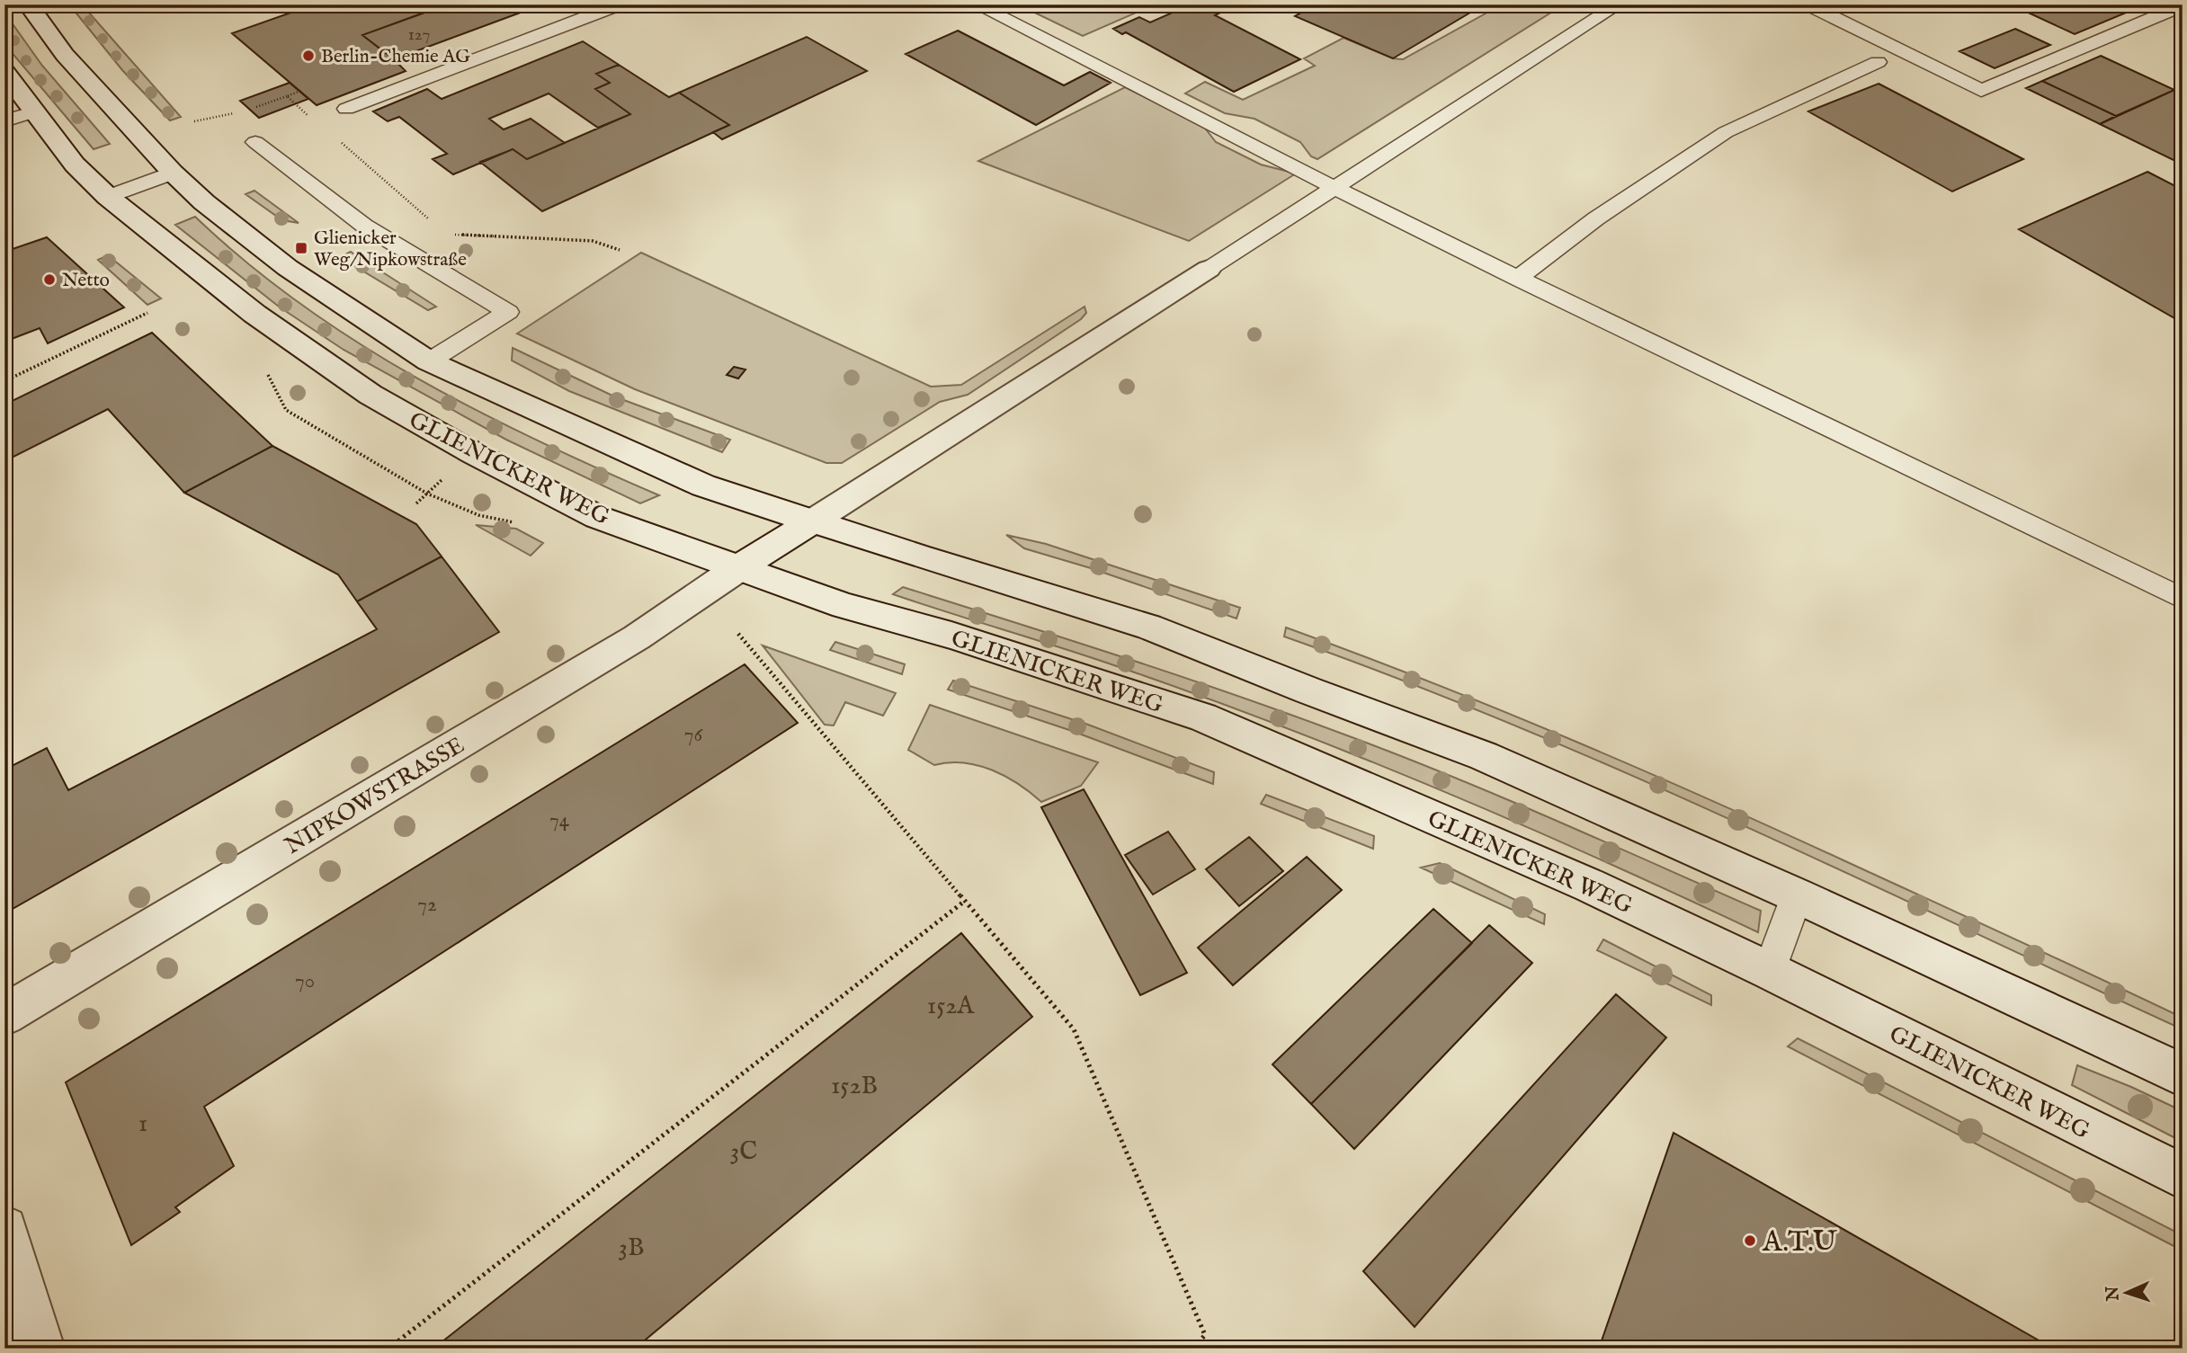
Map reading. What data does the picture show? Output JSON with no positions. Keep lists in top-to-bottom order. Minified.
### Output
{"streets":{"main road":["GLIENICKER WEG","NIPKOWSTRASSE"]},"crossings":[["GLIENICKER WEG","NIPKOWSTRASSE"]],"places":{"other":["Berlin-Chemie AG","Netto","A.T.U"],"transit":["Glienicker Weg/Nipkowstraße"]},"house_numbers":["127","76","74","72","70","152A","152B","1","3C","3B"],"north":"left"}
